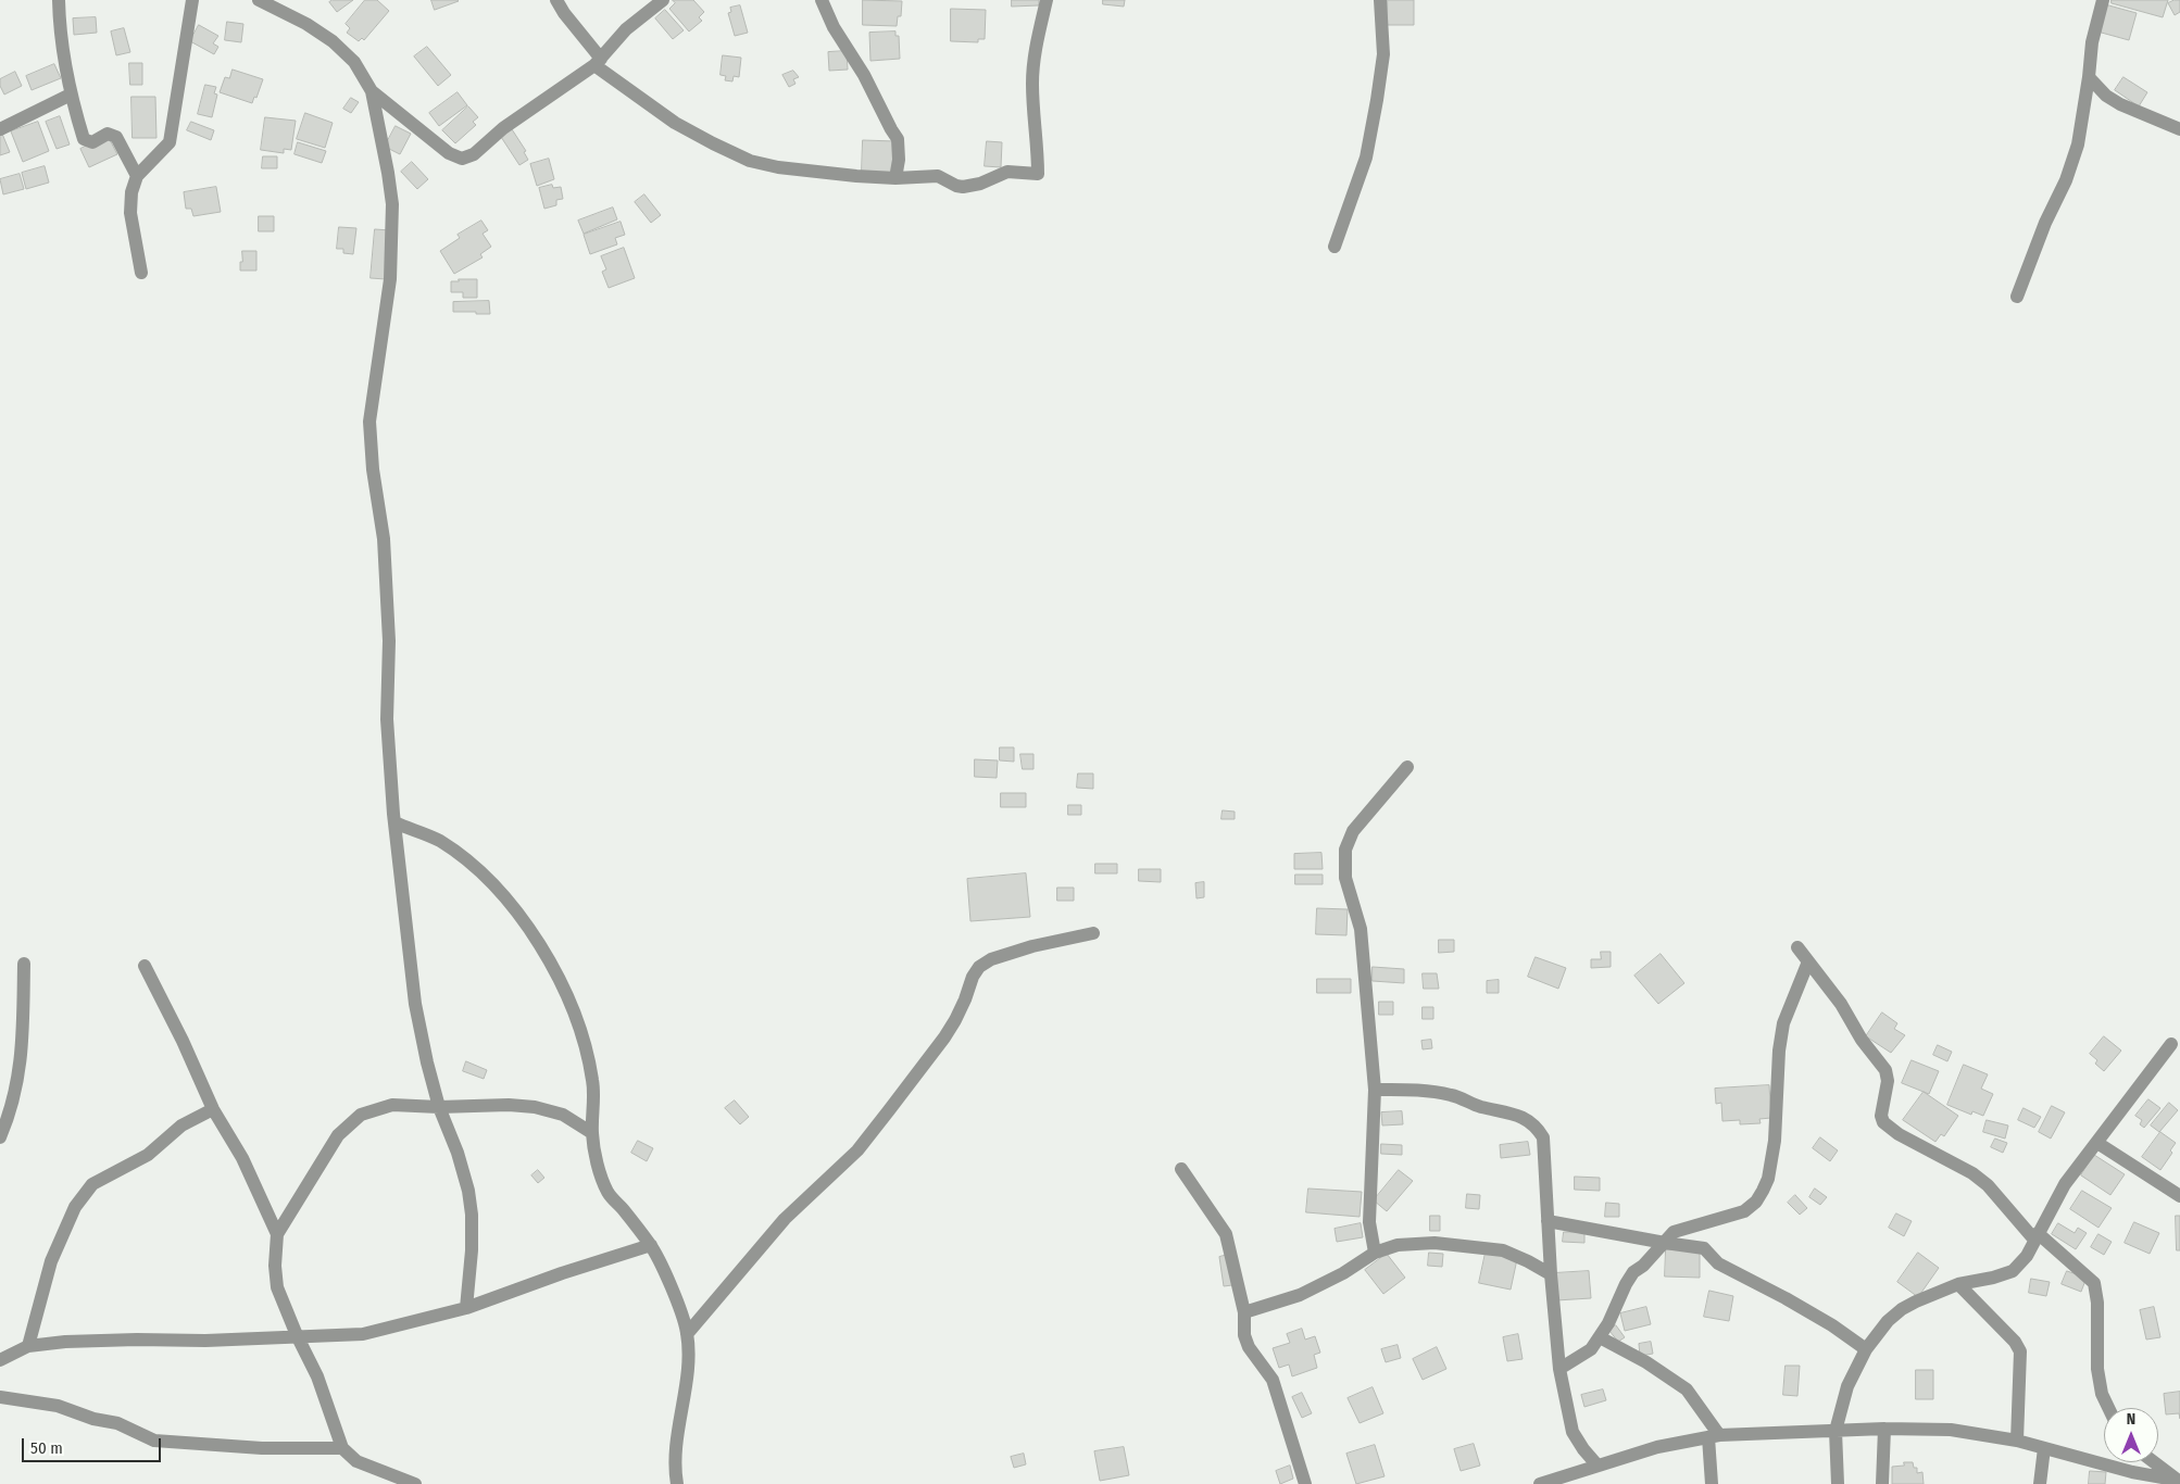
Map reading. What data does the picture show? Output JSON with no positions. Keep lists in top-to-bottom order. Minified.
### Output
{"scale_bar":"50 m","north":"top"}
